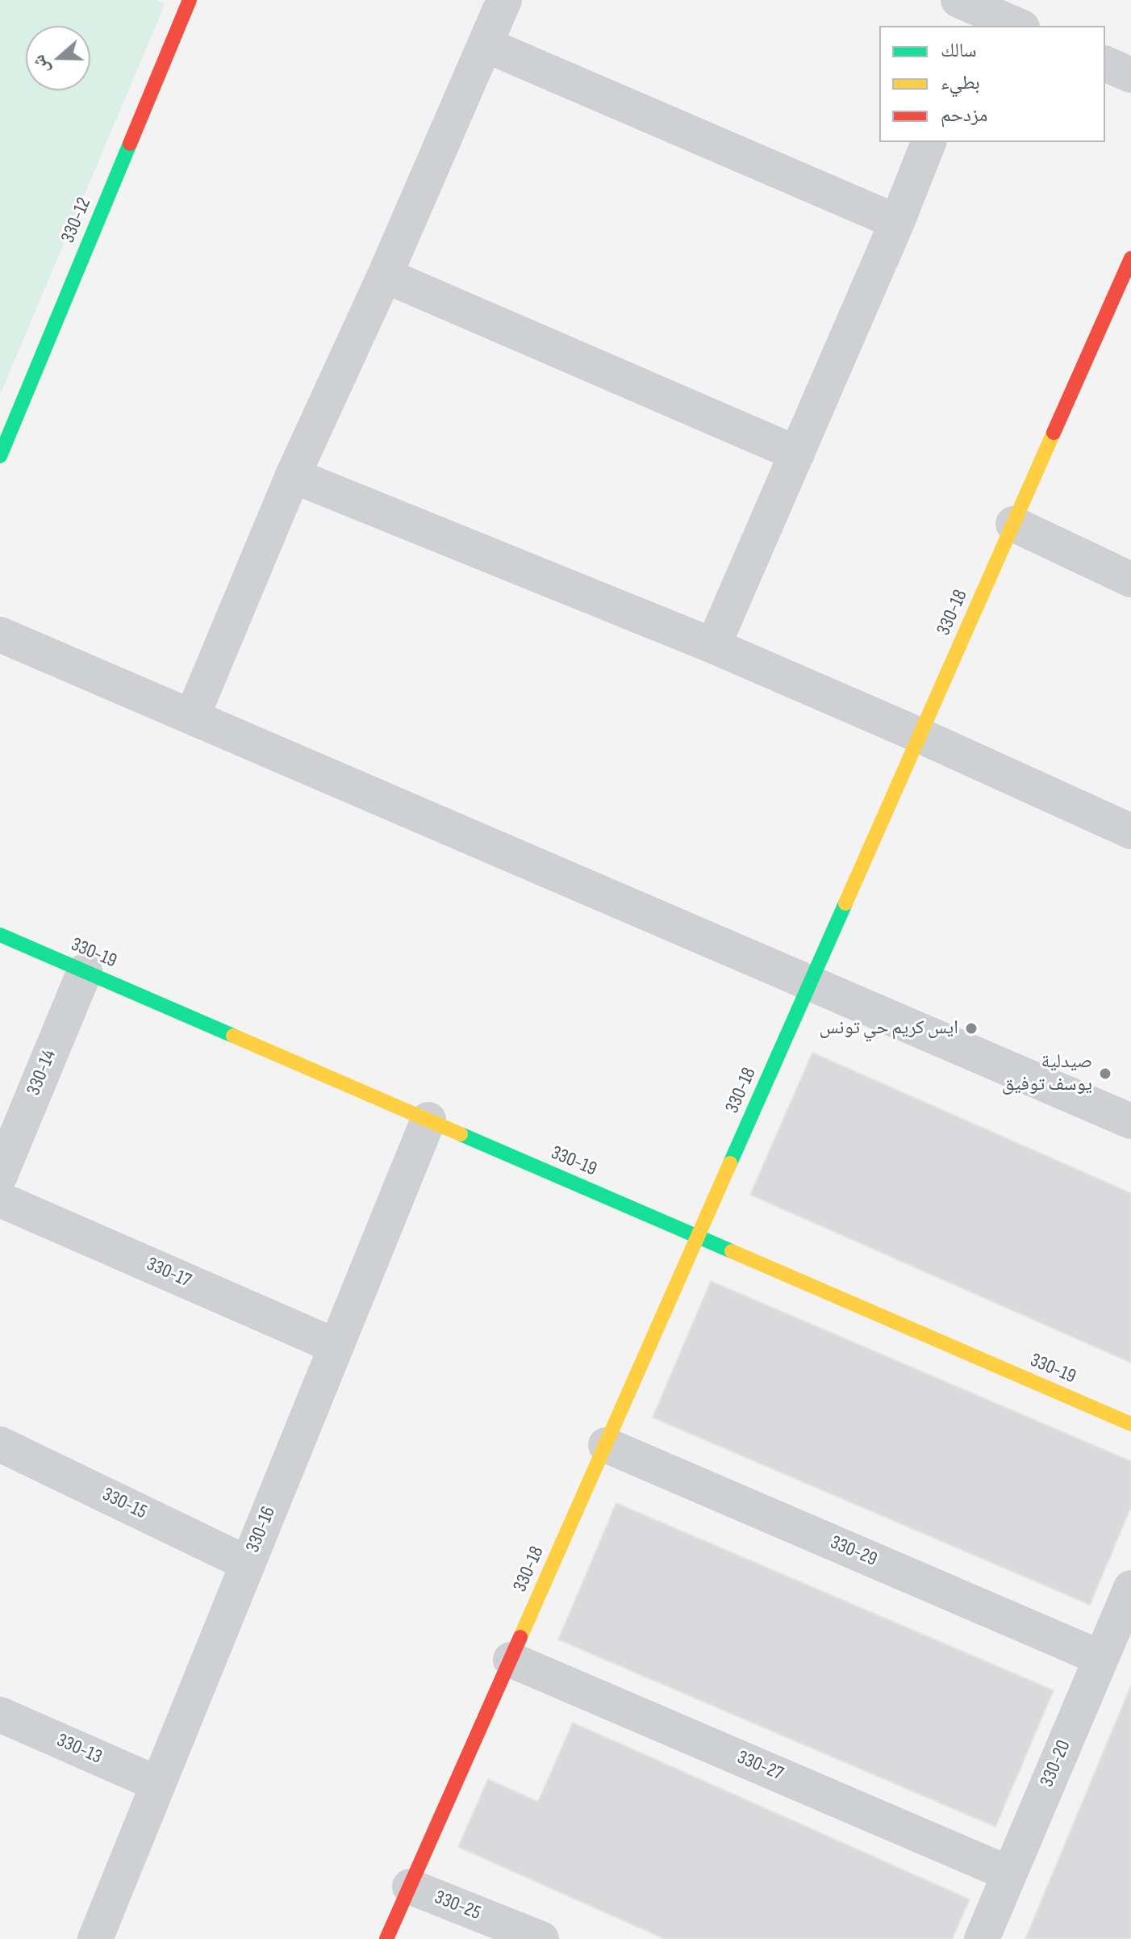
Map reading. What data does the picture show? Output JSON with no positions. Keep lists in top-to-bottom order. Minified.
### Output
{"streets":{"street":["330-12","330-18","330-19","330-14","330-17","330-15","330-16","330-29","330-13","330-20","330-27","330-25"]},"crossings":[["330-18","330-19"],["330-18","330-29"],["330-18","330-27"],["330-18","330-25"],["330-19","330-14"],["330-19","330-16"],["330-17","330-16"],["330-15","330-16"],["330-16","330-13"],["330-29","330-20"],["330-20","330-27"]],"places":["ايس كريم حي تونس","صيدلية يوسف توفيق"],"legend":["سالك","بطيء","مزدحم"],"north":"left"}
